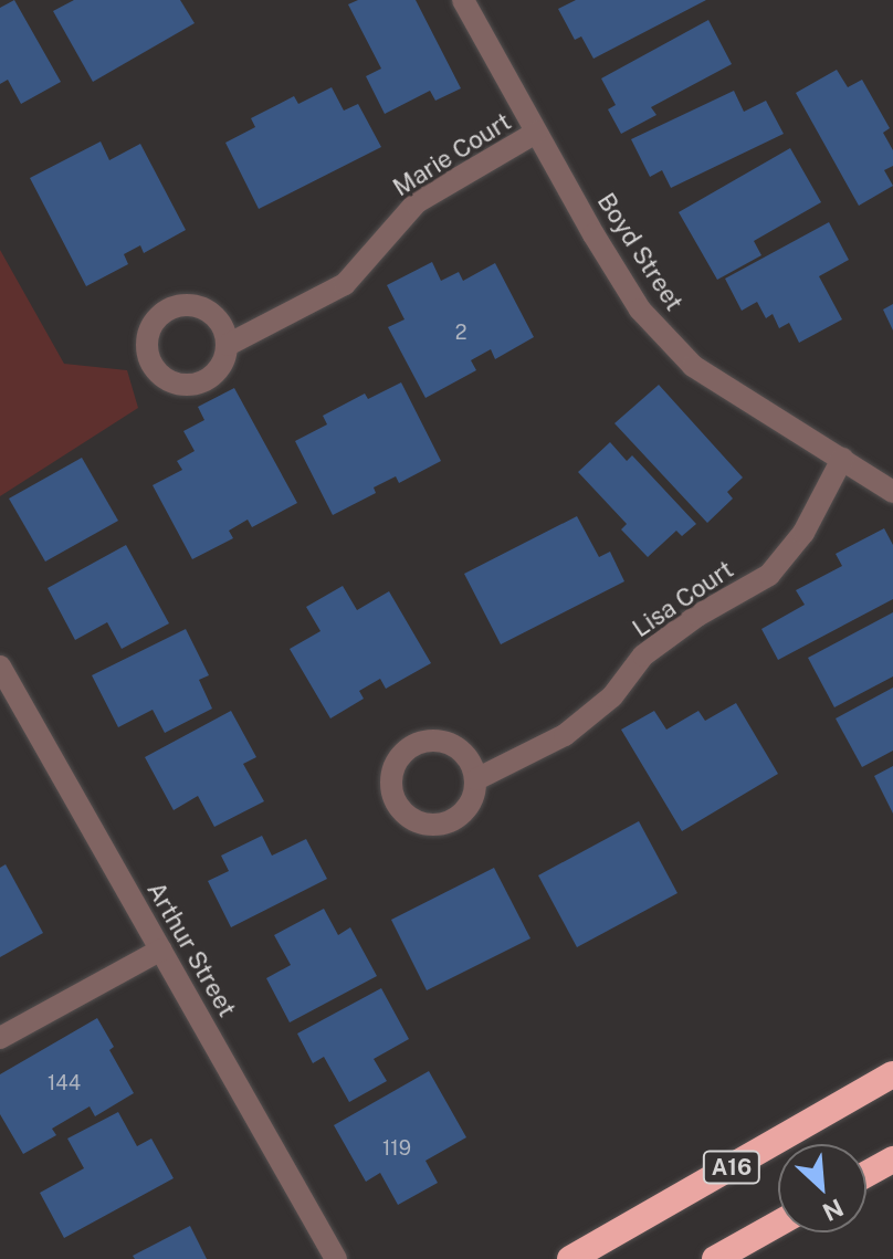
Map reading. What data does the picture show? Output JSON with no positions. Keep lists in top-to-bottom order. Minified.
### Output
{"streets":{"highway":["A16"],"street":["Marie Court","Boyd Street","Lisa Court","Arthur Street"]},"crossings":[["Marie Court","Boyd Street"],["Boyd Street","Lisa Court"]],"house_numbers":["2","144","119"],"north":"bottom right"}
